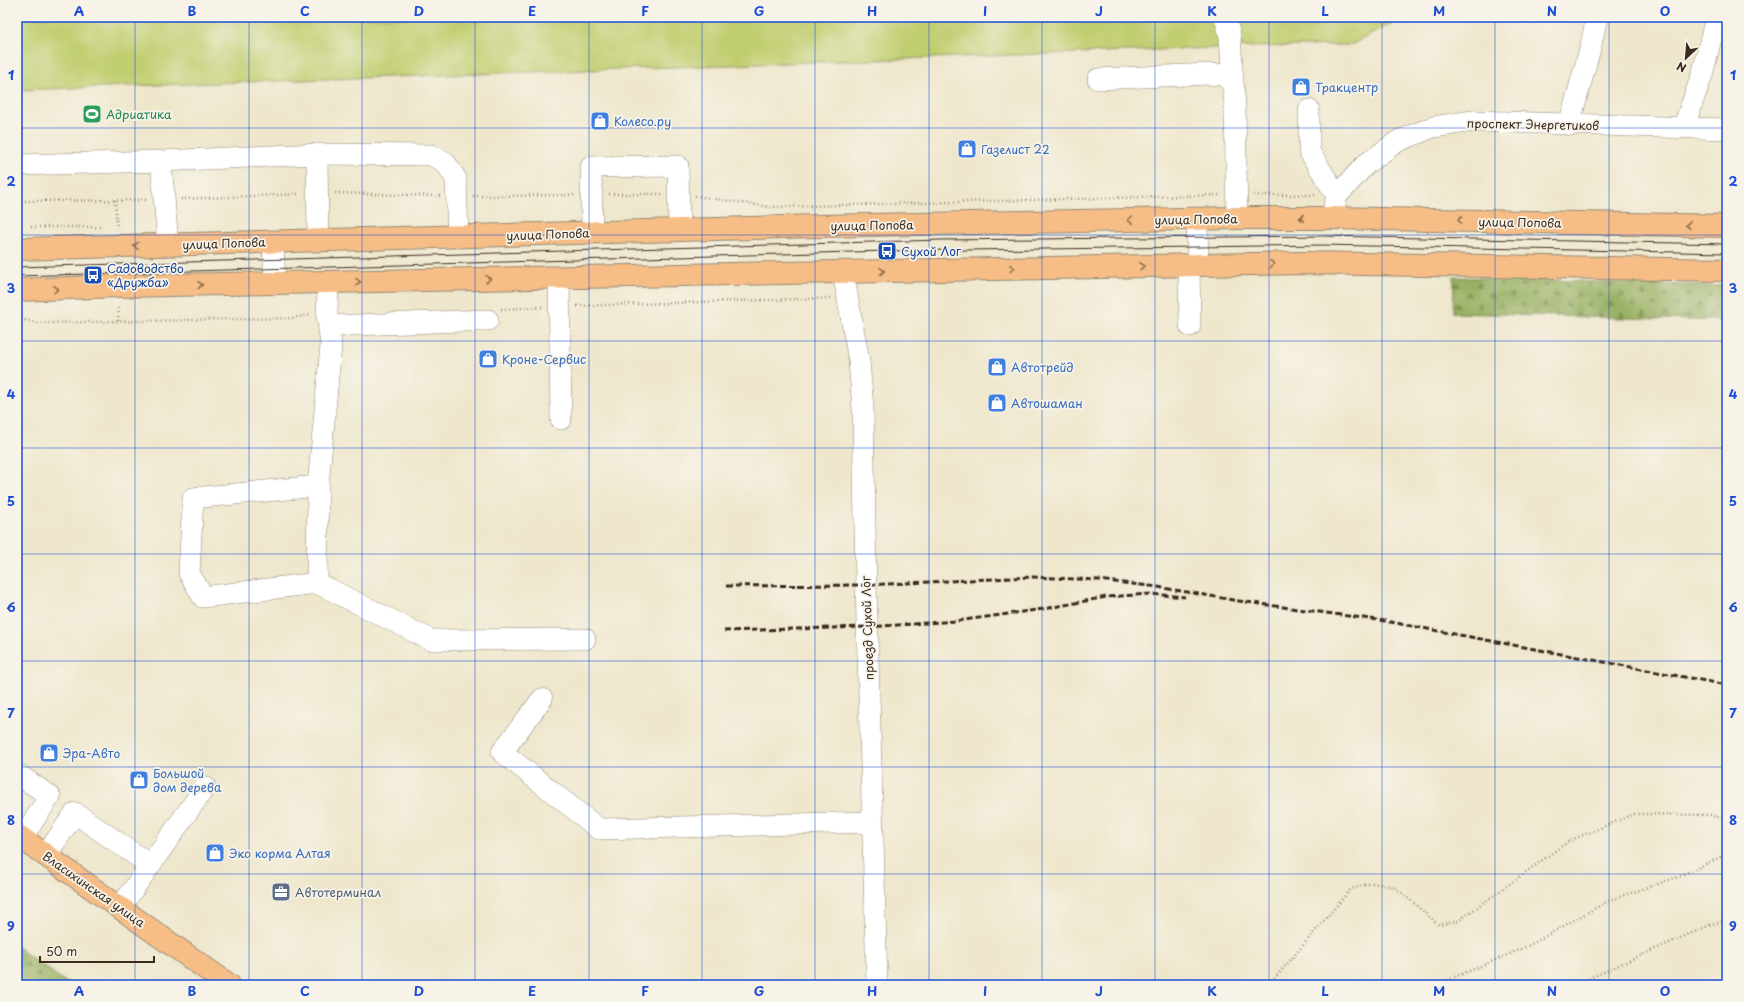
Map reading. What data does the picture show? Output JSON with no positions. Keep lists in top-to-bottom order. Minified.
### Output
{"streets":{"main road":["улица Попова","Власихинская улица"],"street":["проспект Энергетиков","проезд Сухой Лог"]},"crossings":[["проспект Энергетиков","улица Попова"]],"places":{"shop":["Тракцентр","Колесо.ру","Газелист 22","Кроне-Сервис","Автотрейд","Автошаман","Эра-Авто","Большой дом дерева","Эко корма Алтая"],"sports":["Адриатика"],"bus stop":["Сухой Лог","Садоводство «Дружба»"],"office":["Автотерминал"]},"scale_bar":"50 m","north":"bottom left","grid":{"columns":["A","B","C","D","E","F","G","H","I","J","K","L","M","N","O"],"rows":["1","2","3","4","5","6","7","8","9"]}}
